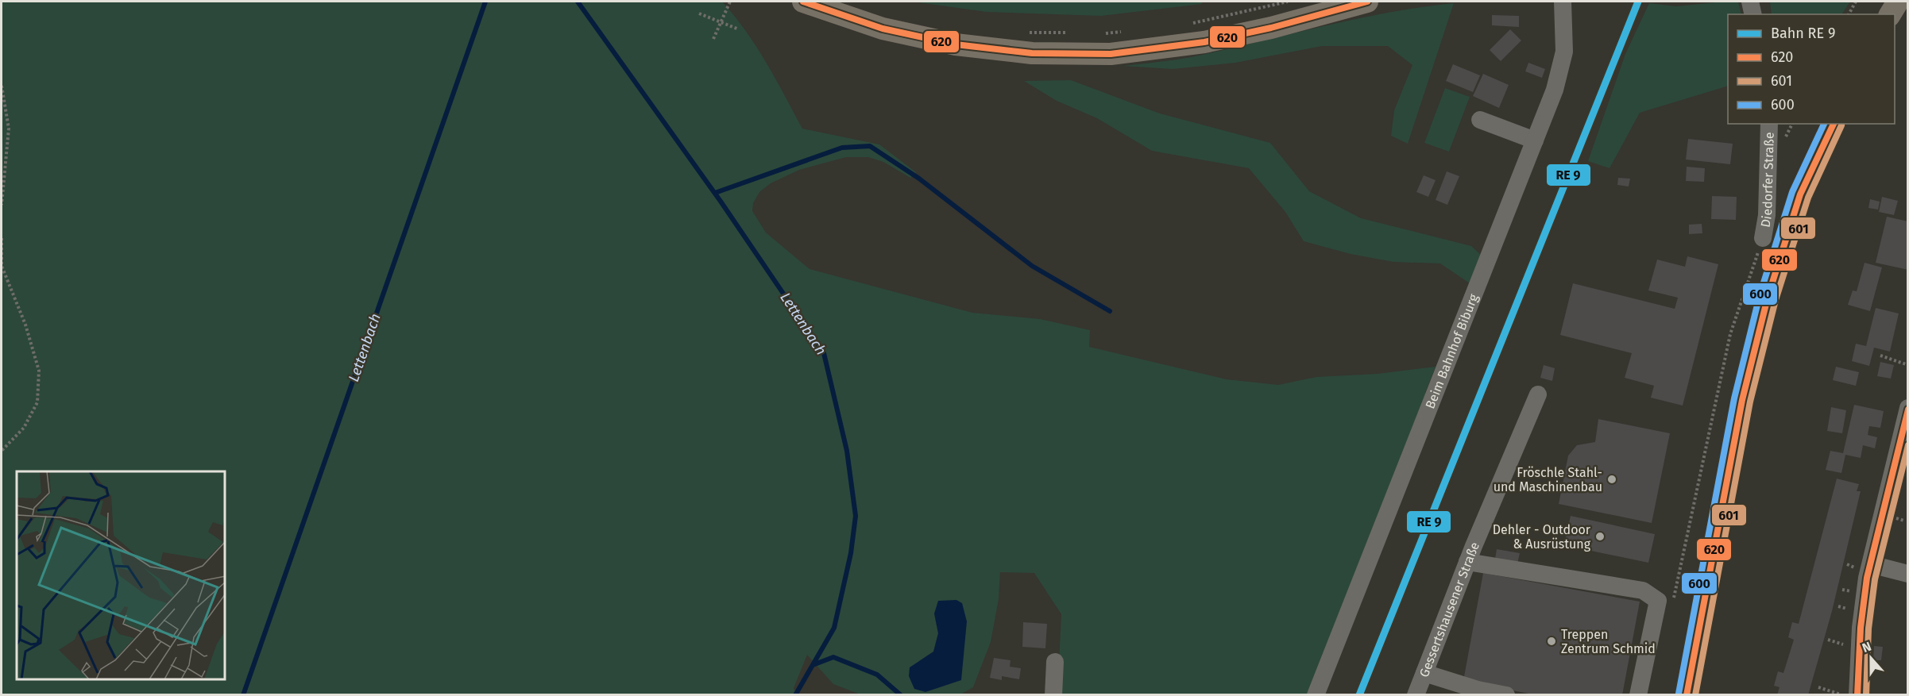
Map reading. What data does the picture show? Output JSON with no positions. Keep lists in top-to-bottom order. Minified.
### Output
{"streets":{"main road":["Diedorfer Straße"],"street":["Beim Bahnhof Biburg","Gessertshausener Straße"]},"water":["Lettenbach"],"places":["Fröschle Stahl- und Maschinenbau","Dehler - Outdoor & Ausrüstung","Treppen Zentrum Schmid"],"lines":["transit line 620","transit line 600","transit line 601"],"legend":["Bahn RE 9","620","601","600"],"north":"top"}
